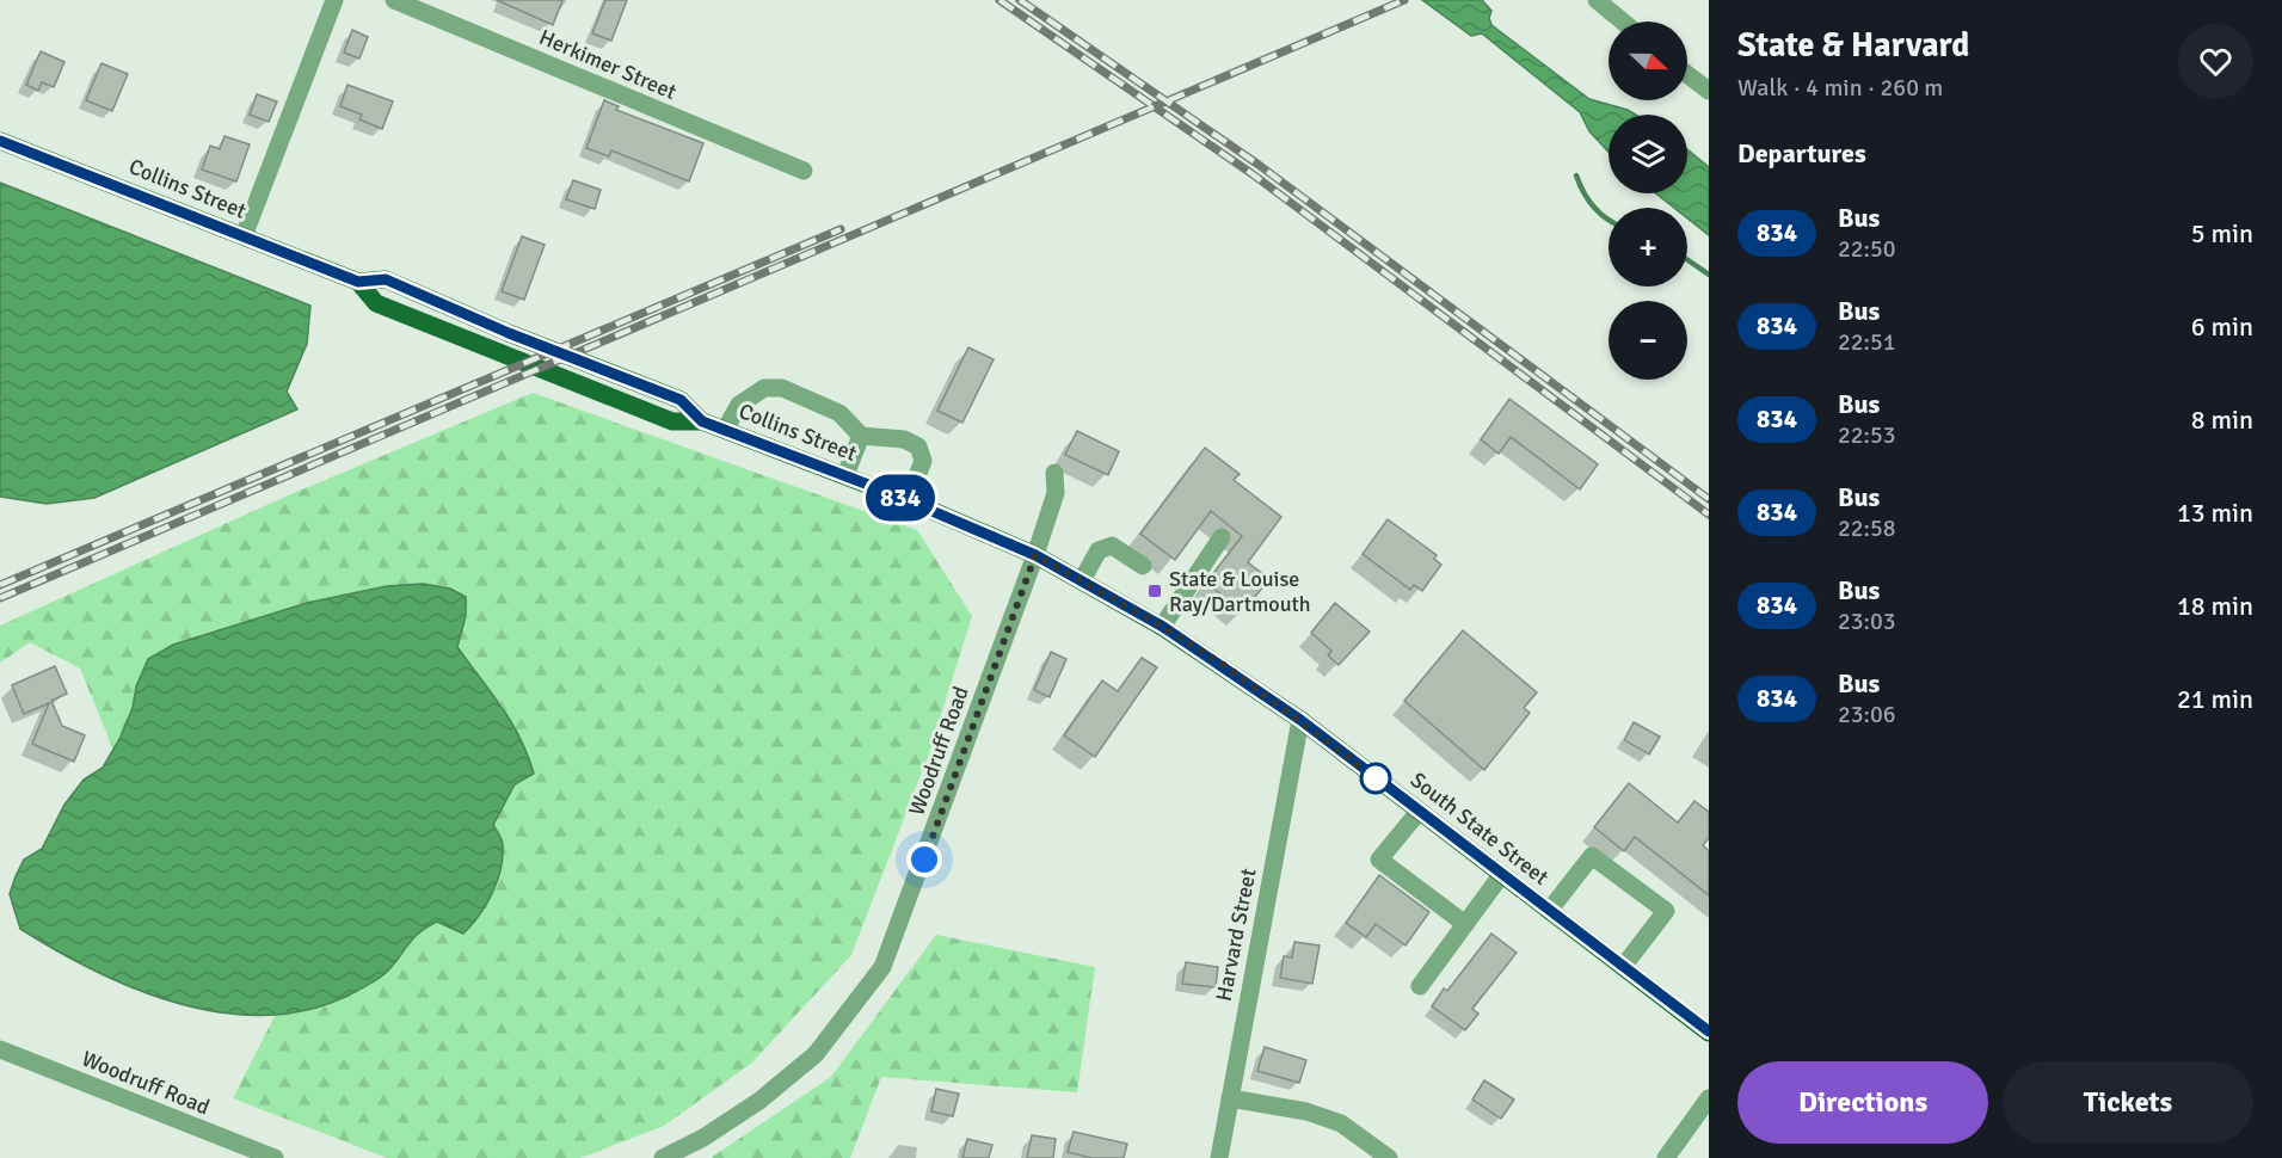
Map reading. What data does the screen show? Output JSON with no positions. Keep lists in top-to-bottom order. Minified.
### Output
{"streets":{"main road":["Collins Street","South State Street"],"street":["Herkimer Street","Woodruff Road","Harvard Street"]},"crossings":[["Collins Street","Woodruff Road"],["Collins Street","South State Street"],["Woodruff Road","South State Street"],["South State Street","Harvard Street"]],"places":{"transit":["State & Louise Ray/Dartmouth"]},"lines":["bus line 834"],"north":"right","page":{"on_map":"834","heading":[["State & Harvard","Walk · 4 min · 260 m"],"Departures"],"map_buttons":["+","−"],"list":[{"mark":"834","name":"Bus","note":"22:50","value":"5 min"},{"mark":"834","name":"Bus","note":"22:51","value":"6 min"},{"mark":"834","name":"Bus","note":"22:53","value":"8 min"},{"mark":"834","name":"Bus","note":"22:58","value":"13 min"},{"mark":"834","name":"Bus","note":"23:03","value":"18 min"},{"mark":"834","name":"Bus","note":"23:06","value":"21 min"}],"buttons":["Directions","Tickets"]}}
